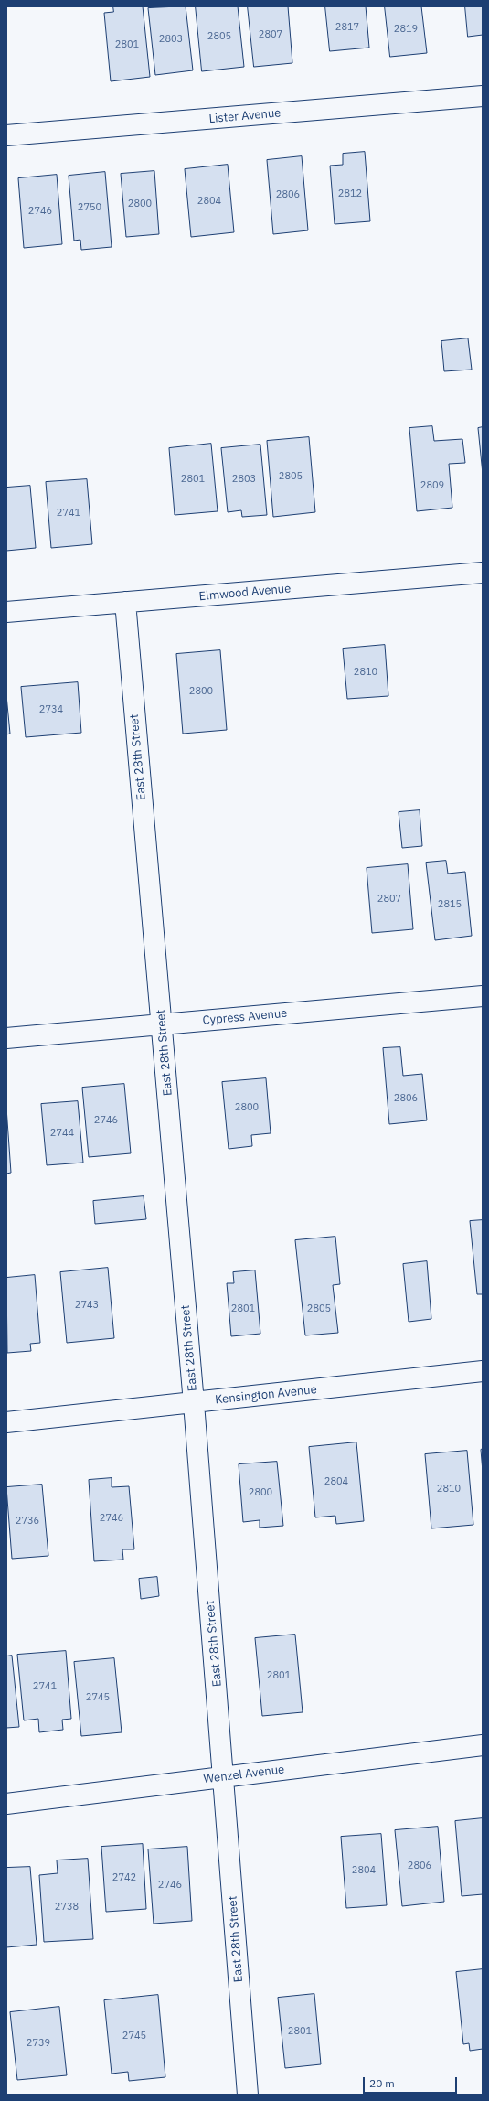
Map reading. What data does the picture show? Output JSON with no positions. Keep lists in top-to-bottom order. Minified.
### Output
{"streets":{"street":["Lister Avenue","Elmwood Avenue","East 28th Street","Cypress Avenue","Kensington Avenue","Wenzel Avenue"]},"crossings":[["Elmwood Avenue","East 28th Street"],["East 28th Street","Cypress Avenue"],["East 28th Street","Kensington Avenue"],["East 28th Street","Wenzel Avenue"]],"house_numbers":["2817","2819","2807","2805","2803","2801","2812","2806","2804","2800","2750","2746","2805","2801","2803","2809","2741","2810","2800","2734","2807","2815","2806","2800","2746","2744","2743","2801","2805","2804","2810","2800","2746","2736","2801","2741","2745","2806","2804","2742","2746","2738","2801","2745","2739"],"scale_bar":"20 m"}
